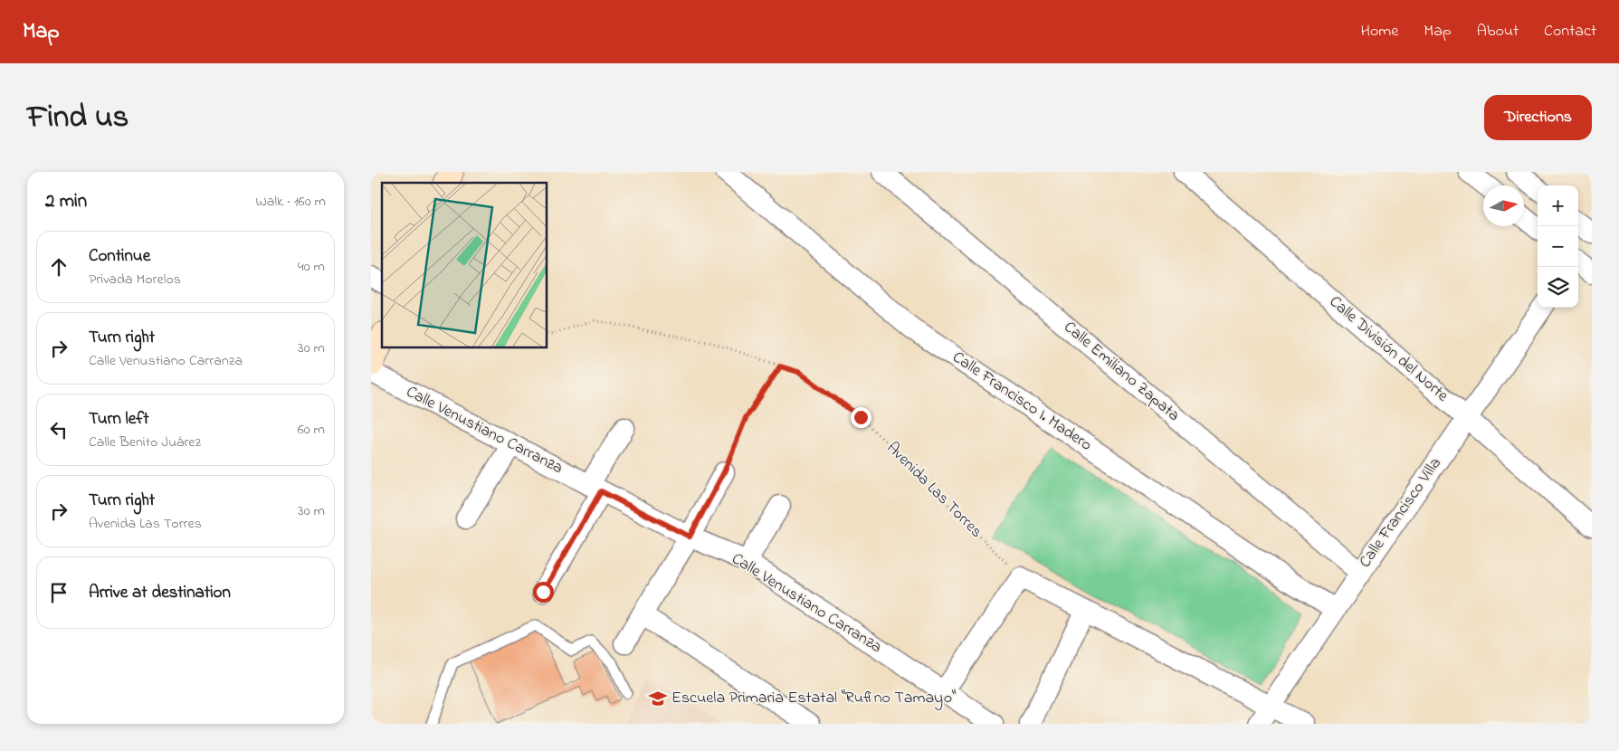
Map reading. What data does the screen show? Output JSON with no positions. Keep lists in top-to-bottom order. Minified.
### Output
{"streets":{"street":["Calle División del Norte","Calle Emiliano Zapata","Calle Francisco I. Madero","Calle Venustiano Carranza","Calle Francisco Villa"],"path":["Avenida Las Torres"]},"crossings":[["Calle División del Norte","Calle Francisco Villa"],["Calle Emiliano Zapata","Calle Francisco Villa"],["Calle Francisco I. Madero","Calle Francisco Villa"]],"places":{"school or university":["Escuela Primaria Estatal \"Rufino Tamayo\""]},"north":"right","page":{"header":"Map","nav":["Home","Map","About","Contact"],"title":"Find us","buttons":"Directions","heading":["2 min","Walk · 160 m"],"map_buttons":["+","−"],"list":[["Continue","Privada Morelos","40 m"],["Turn right","Calle Venustiano Carranza","30 m"],["Turn left","Calle Benito Juárez","60 m"],["Turn right","Avenida Las Torres","30 m"],"Arrive at destination"]}}
